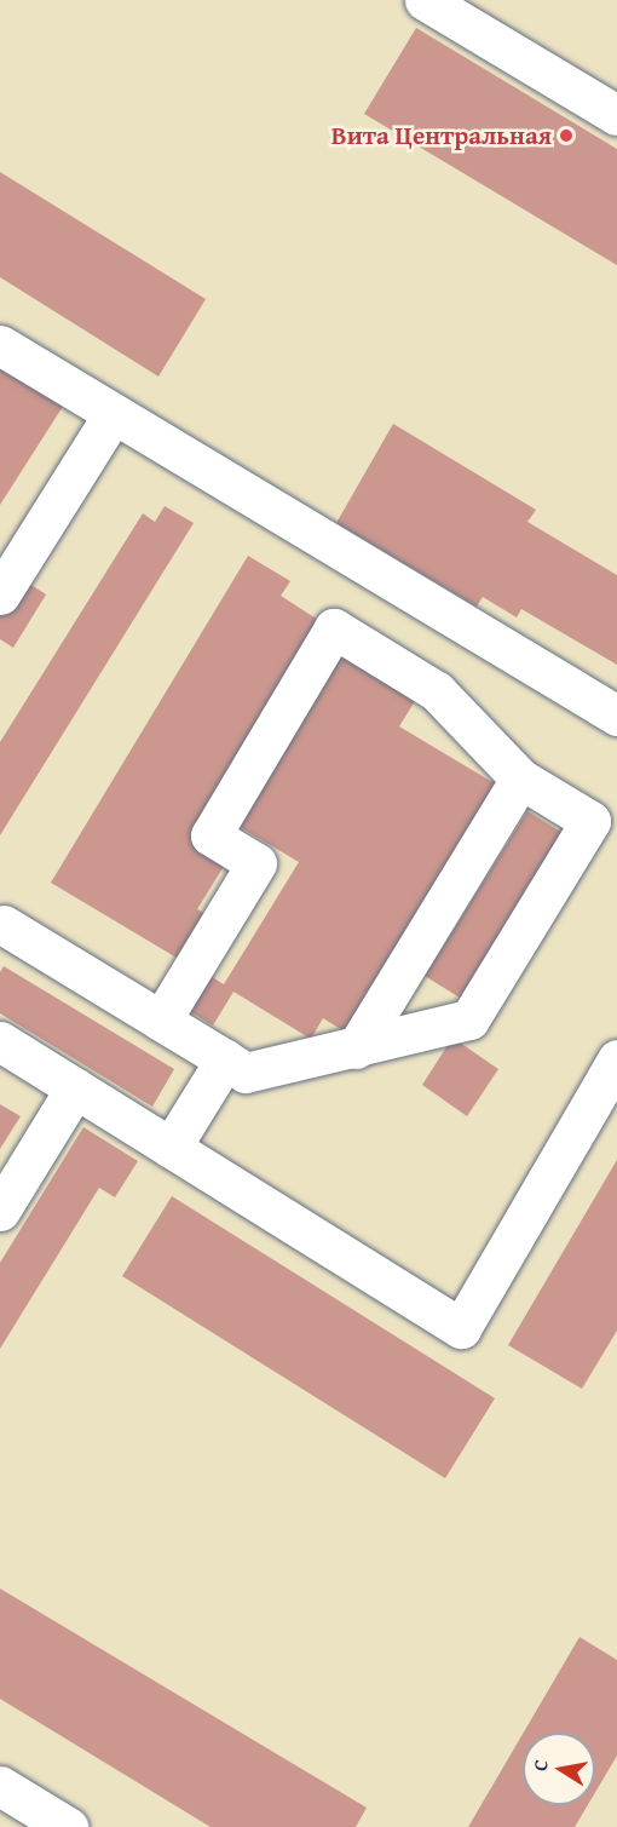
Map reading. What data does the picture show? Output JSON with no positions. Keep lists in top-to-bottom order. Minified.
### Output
{"places":["Вита Центральная"],"north":"left"}
